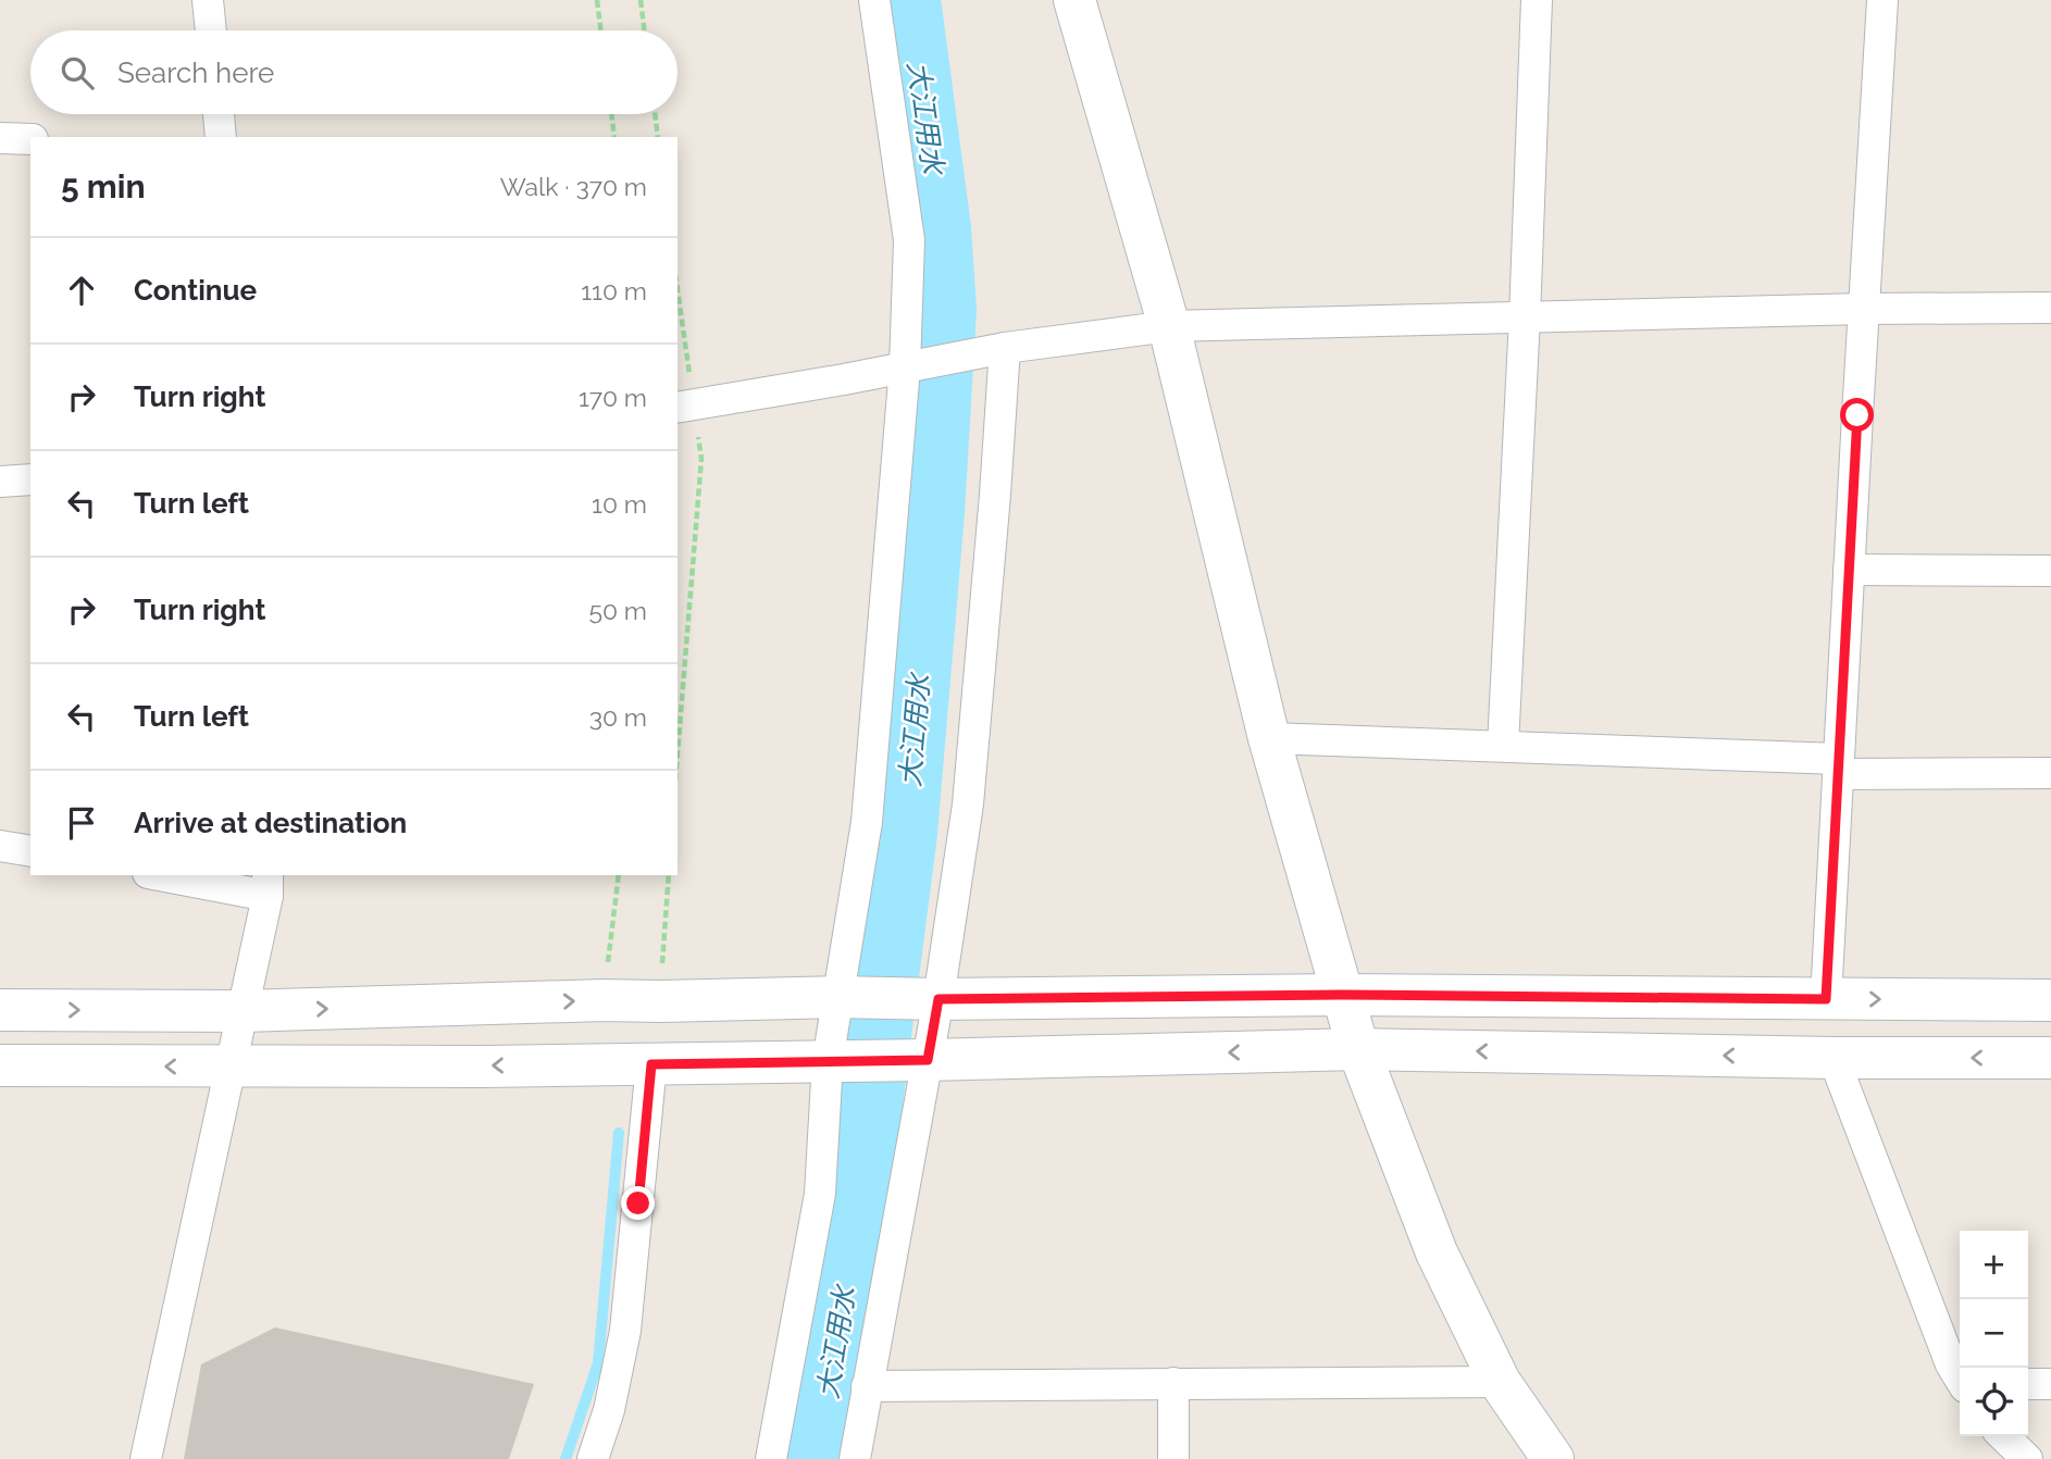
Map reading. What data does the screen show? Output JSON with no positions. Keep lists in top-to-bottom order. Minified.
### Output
{"water":["大江用水"],"page":{"search":"Search here","heading":["5 min","Walk · 370 m"],"list":[["Continue","110 m"],["Turn right","170 m"],["Turn left","10 m"],["Turn right","50 m"],["Turn left","30 m"],"Arrive at destination"],"map_buttons":["+","−"]}}
